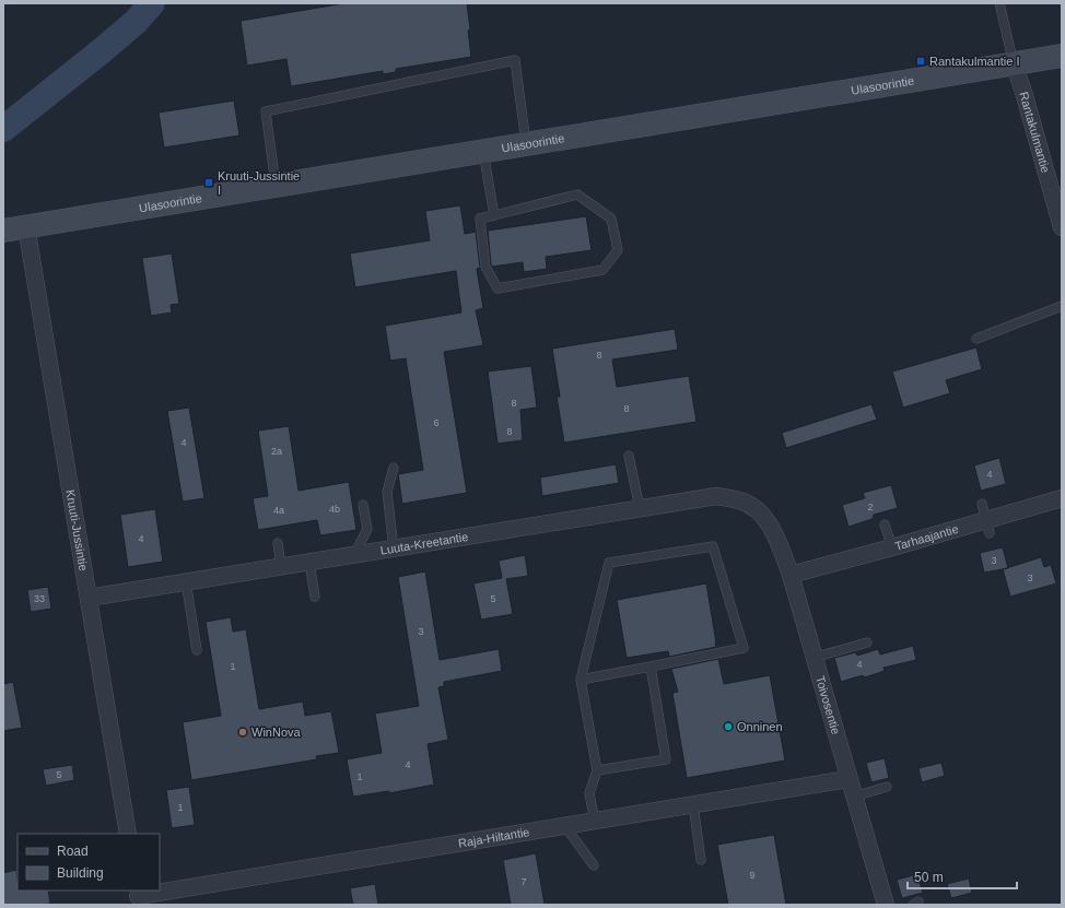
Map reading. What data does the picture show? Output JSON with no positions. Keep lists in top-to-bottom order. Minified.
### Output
{"streets":{"street":["Ulasoorintie","Rantakulmantie","Kruuti-Jussintie","Tarhaajantie","Luuta-Kreetantie","Toivosentie","Raja-Hiltantie"]},"crossings":[["Ulasoorintie","Rantakulmantie"],["Ulasoorintie","Kruuti-Jussintie"],["Kruuti-Jussintie","Luuta-Kreetantie"],["Tarhaajantie","Toivosentie"],["Luuta-Kreetantie","Toivosentie"],["Toivosentie","Raja-Hiltantie"]],"places":{"transit":["Rantakulmantie I","Kruuti-Jussintie I"],"other":["Onninen","WinNova"]},"house_numbers":["8","8","8","6","8","4","2a","4","2","4b","4a","4","3","3","33","5","3","4","1","4","5","1","1","9","7"],"legend":["Road","Building"],"scale_bar":"50 m"}
